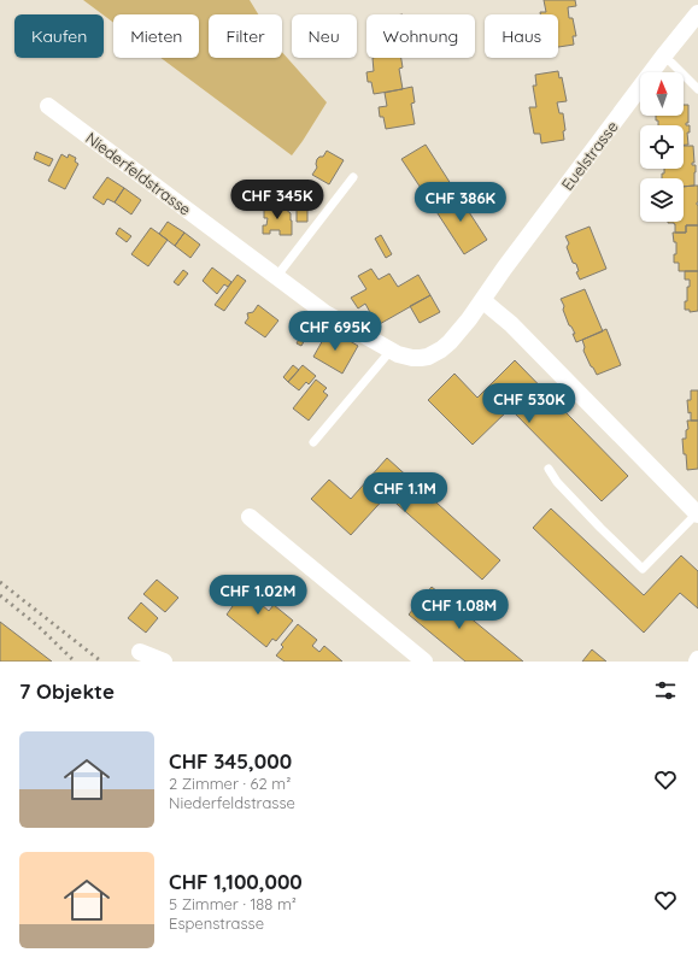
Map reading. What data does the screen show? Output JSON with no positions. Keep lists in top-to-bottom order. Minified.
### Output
{"streets":{"street":["Euelstrasse","Niederfeldstrasse"]},"crossings":[["Euelstrasse","Niederfeldstrasse"]],"north":"top","page":{"chip":["Kaufen","Mieten","Filter","Neu","Wohnung","Haus"],"price":["CHF 345K","CHF 386K","CHF 695K","CHF 530K","CHF 1.1M","CHF 1.02M","CHF 1.08M"],"heading":"7 Objekte","list":[{"name":"CHF 345,000","note":"2 Zimmer · 62 m² · Niederfeldstrasse"},{"name":"CHF 1,100,000","note":"5 Zimmer · 188 m² · Espenstrasse"}]}}
